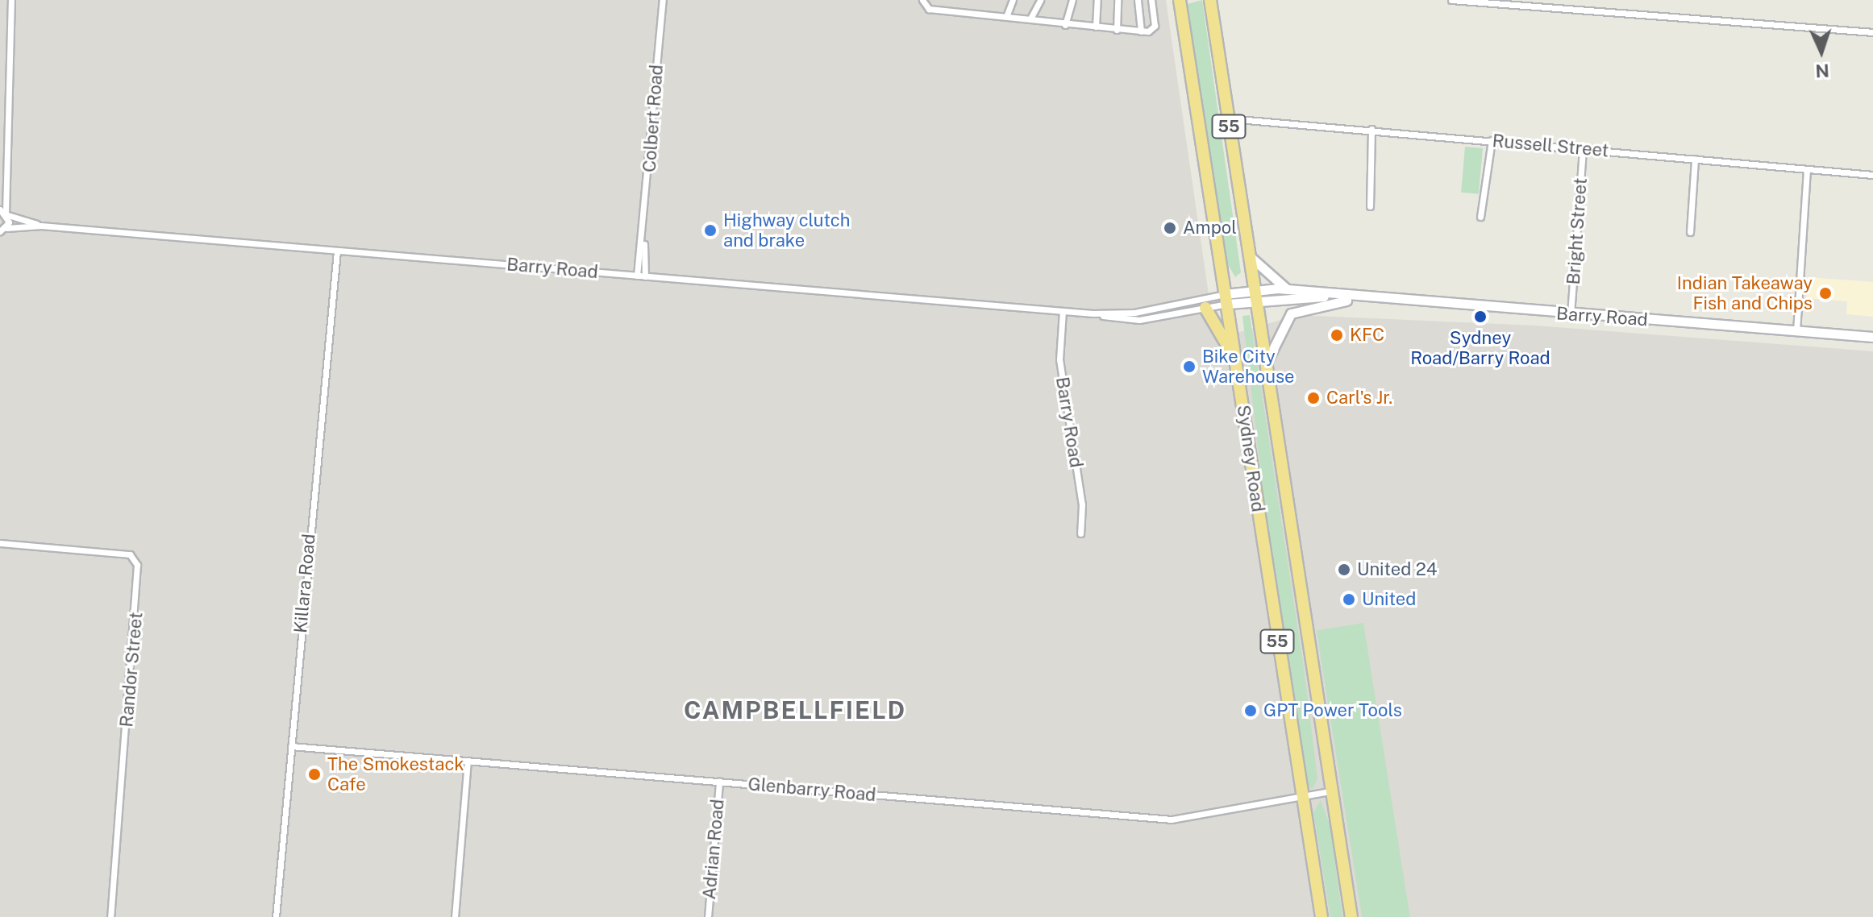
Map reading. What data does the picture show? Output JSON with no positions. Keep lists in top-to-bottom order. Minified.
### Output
{"streets":{"highway":["55","Sydney Road"],"main road":["Barry Road"],"street":["Colbert Road","Russell Street","Bright Street","Killara Road","Randor Street","Glenbarry Road","Adrian Road"]},"crossings":[["Colbert Road","Barry Road"],["Russell Street","Bright Street"],["Russell Street","Sydney Road"],["Bright Street","Barry Road"],["Barry Road","Sydney Road"],["Barry Road","Killara Road"],["Sydney Road","Glenbarry Road"],["Killara Road","Glenbarry Road"],["Glenbarry Road","Adrian Road"]],"districts":["CAMPBELLFIELD"],"places":["Ampol","Highway clutch and brake","Indian Takeaway Fish and Chips","Sydney Road/Barry Road","KFC","Bike City Warehouse","Carl's Jr.","United 24","United","GPT Power Tools","The Smokestack Cafe"],"north":"bottom"}
